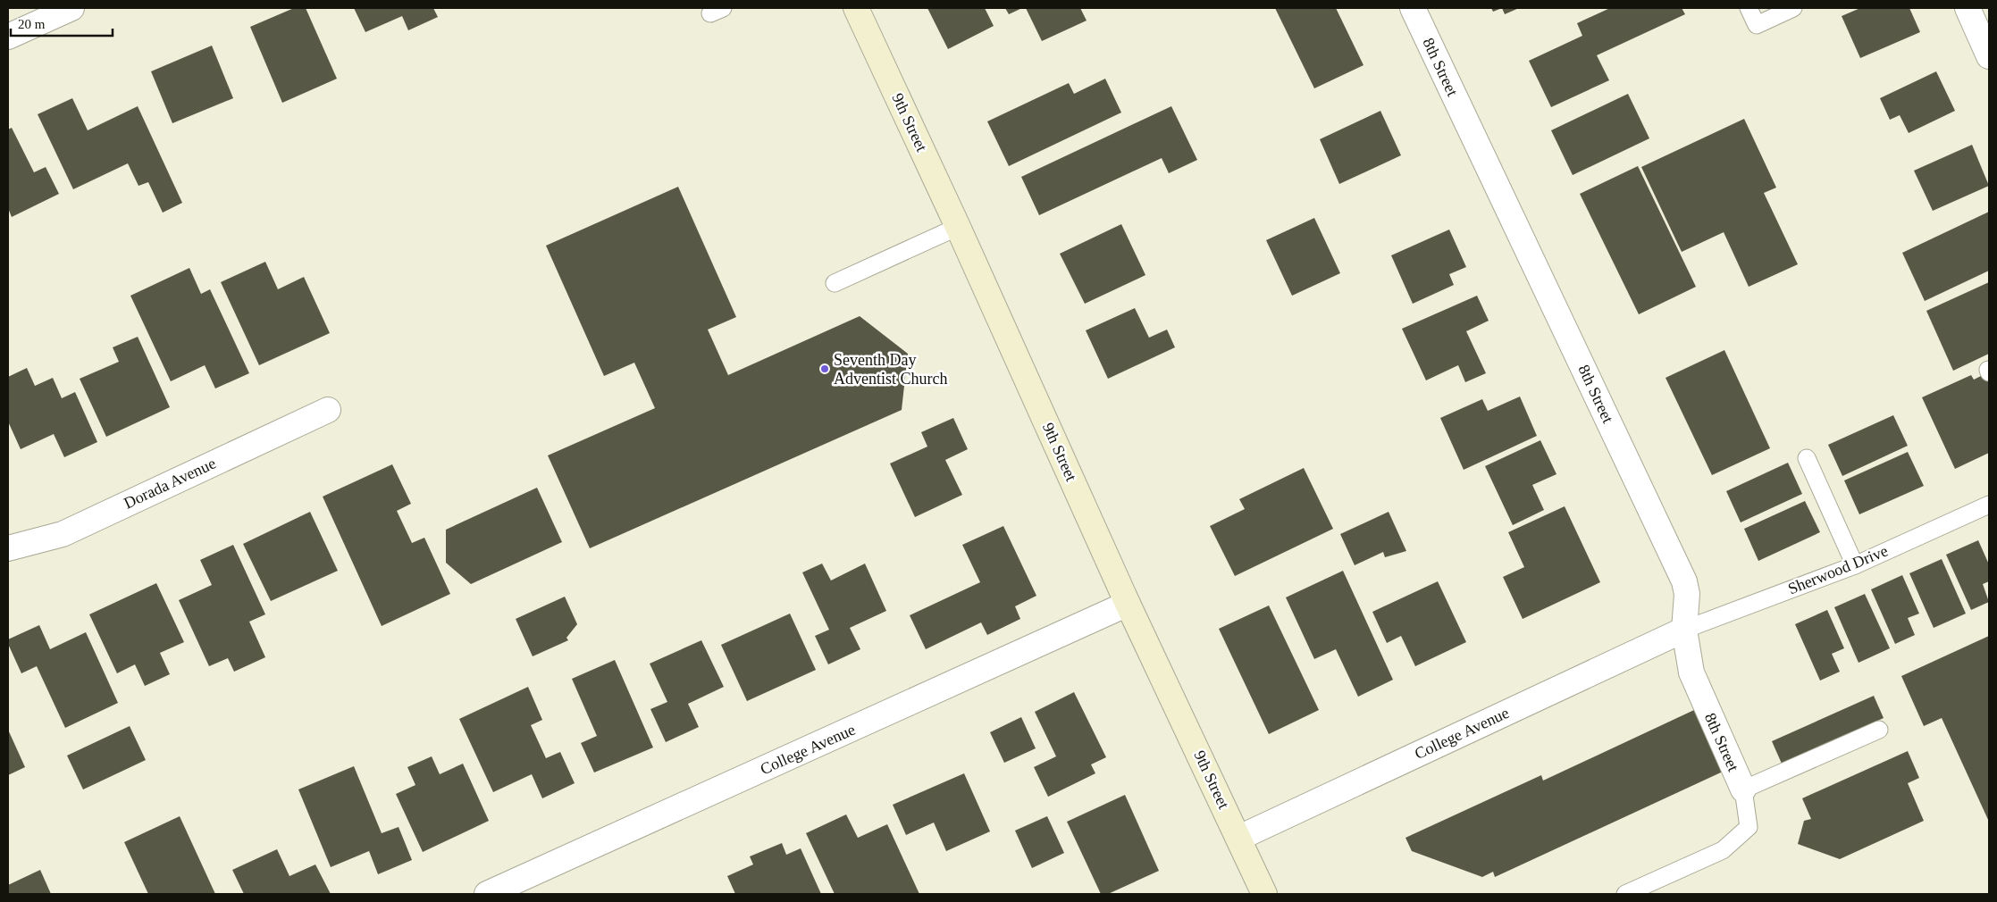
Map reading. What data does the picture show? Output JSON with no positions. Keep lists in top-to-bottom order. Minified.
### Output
{"streets":{"street":["8th Street","9th Street","Dorada Avenue","College Avenue"],"lane":["Sherwood Drive"]},"crossings":[["8th Street","Sherwood Drive"],["8th Street","College Avenue"],["9th Street","College Avenue"],["Sherwood Drive","College Avenue"]],"places":["Seventh Day Adventist Church"],"scale_bar":"20 m"}
